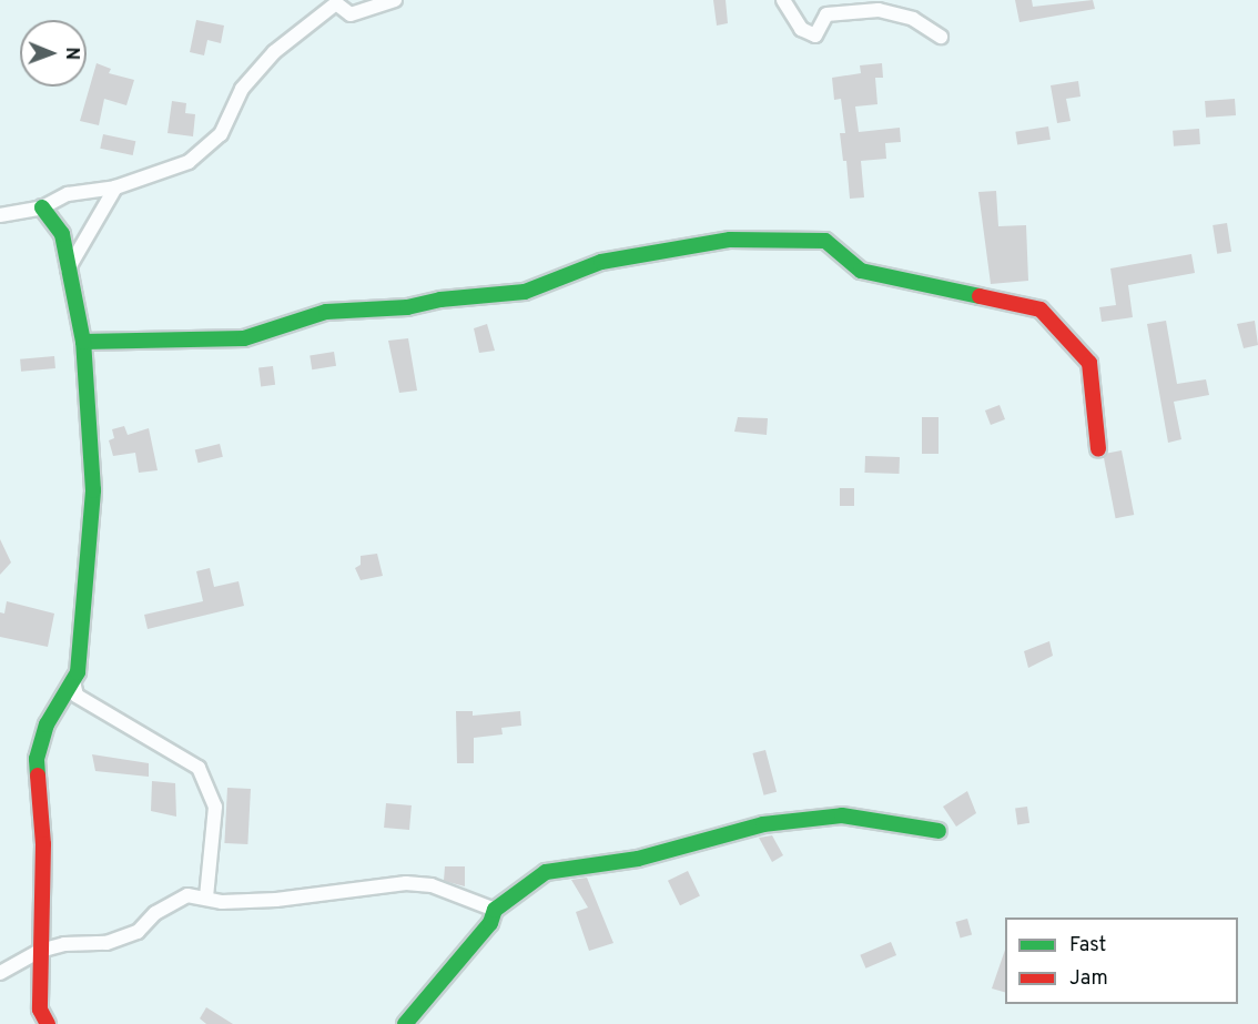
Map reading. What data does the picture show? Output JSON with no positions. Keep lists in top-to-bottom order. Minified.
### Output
{"legend":["Fast","Jam"],"north":"right"}
